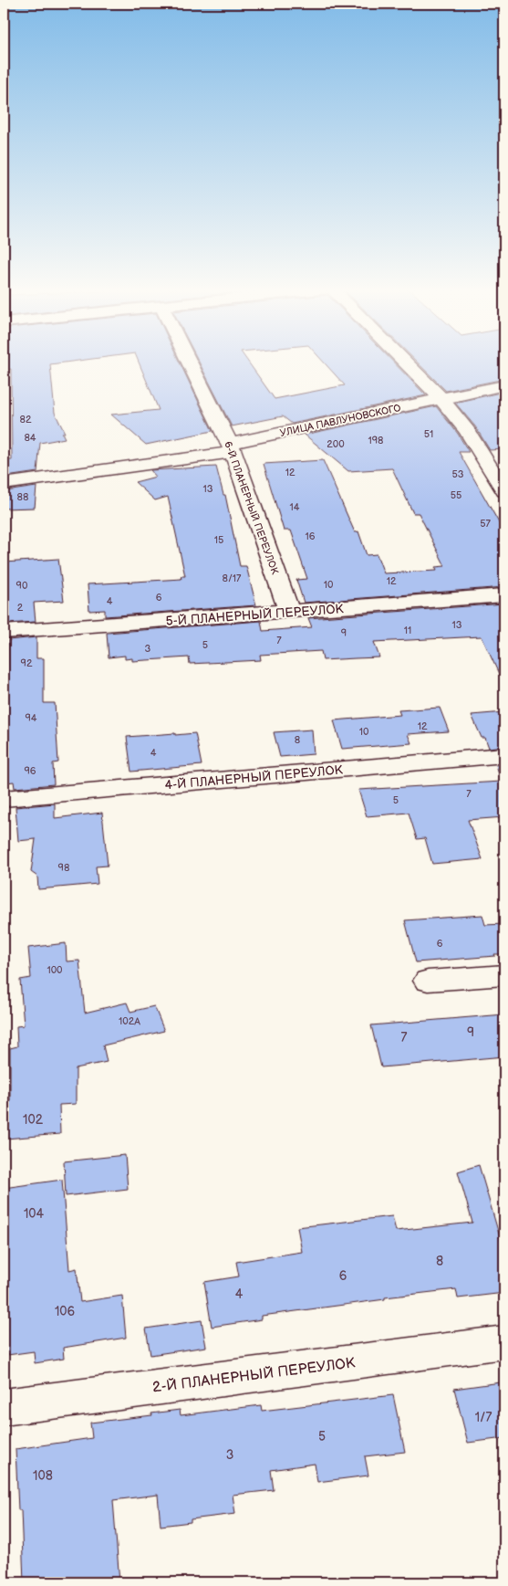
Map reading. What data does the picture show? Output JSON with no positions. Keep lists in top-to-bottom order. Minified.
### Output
{"streets":{"street":["УЛИЦА ПАВЛУНОВСКОГО","6-Й ПЛАНЕРНЫЙ ПЕРЕУЛОК","5-Й ПЛАНЕРНЫЙ ПЕРЕУЛОК","4-Й ПЛАНЕРНЫЙ ПЕРЕУЛОК","2-Й ПЛАНЕРНЫЙ ПЕРЕУЛОК"]},"crossings":[["УЛИЦА ПАВЛУНОВСКОГО","6-Й ПЛАНЕРНЫЙ ПЕРЕУЛОК"],["6-Й ПЛАНЕРНЫЙ ПЕРЕУЛОК","5-Й ПЛАНЕРНЫЙ ПЕРЕУЛОК"]],"house_numbers":["82","51","84","198","200","12","53","13","55","88","14","57","16","15","8/17","12","10","90","6","4","2","13","11","9","7","5","3","92","94","12","10","8","4","96","7","5","98","6","100","102А","9","7","102","104","8","6","4","106","1/7","5","3","108"]}
